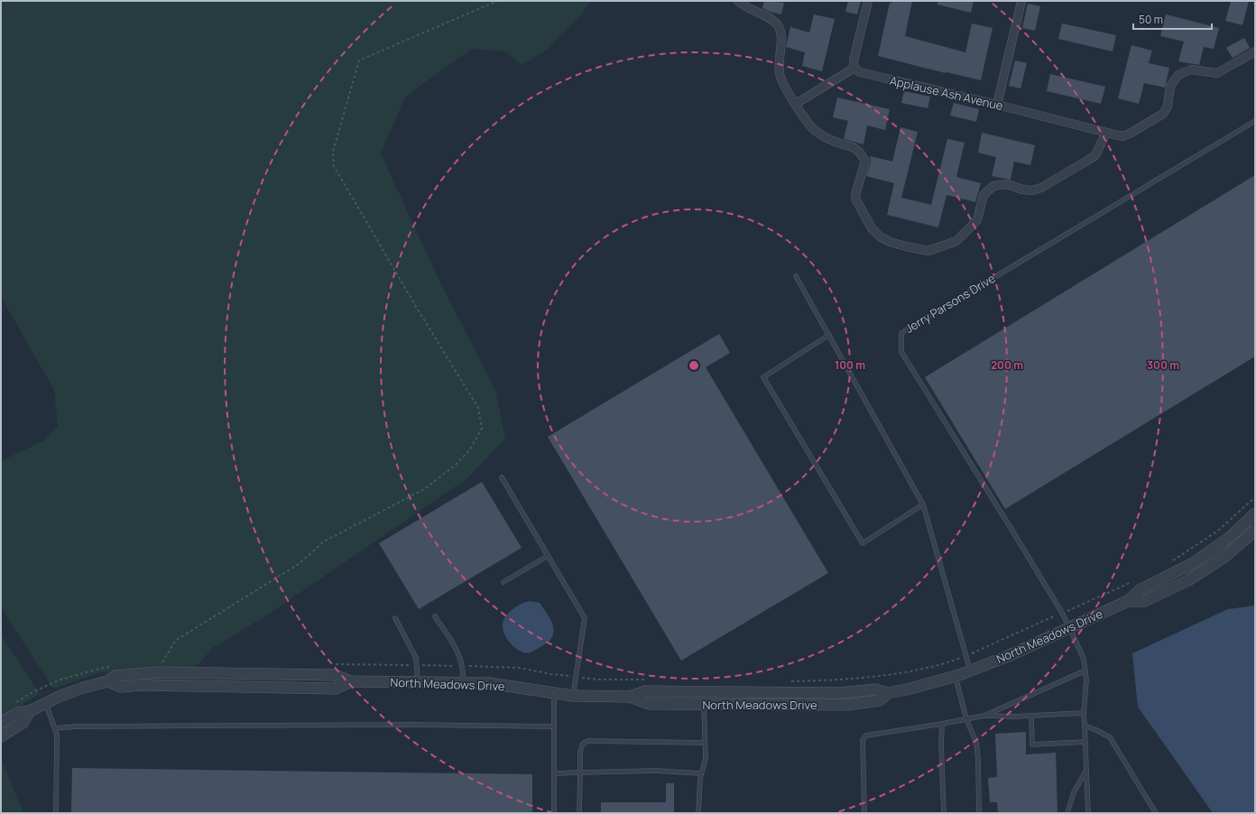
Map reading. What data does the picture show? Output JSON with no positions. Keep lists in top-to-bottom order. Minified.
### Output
{"streets":{"street":["Applause Ash Avenue","North Meadows Drive"],"lane":["Jerry Parsons Drive"]},"crossings":[["Jerry Parsons Drive","North Meadows Drive"]],"scale_bar":"50 m","rings":["100 m","200 m","300 m"]}
